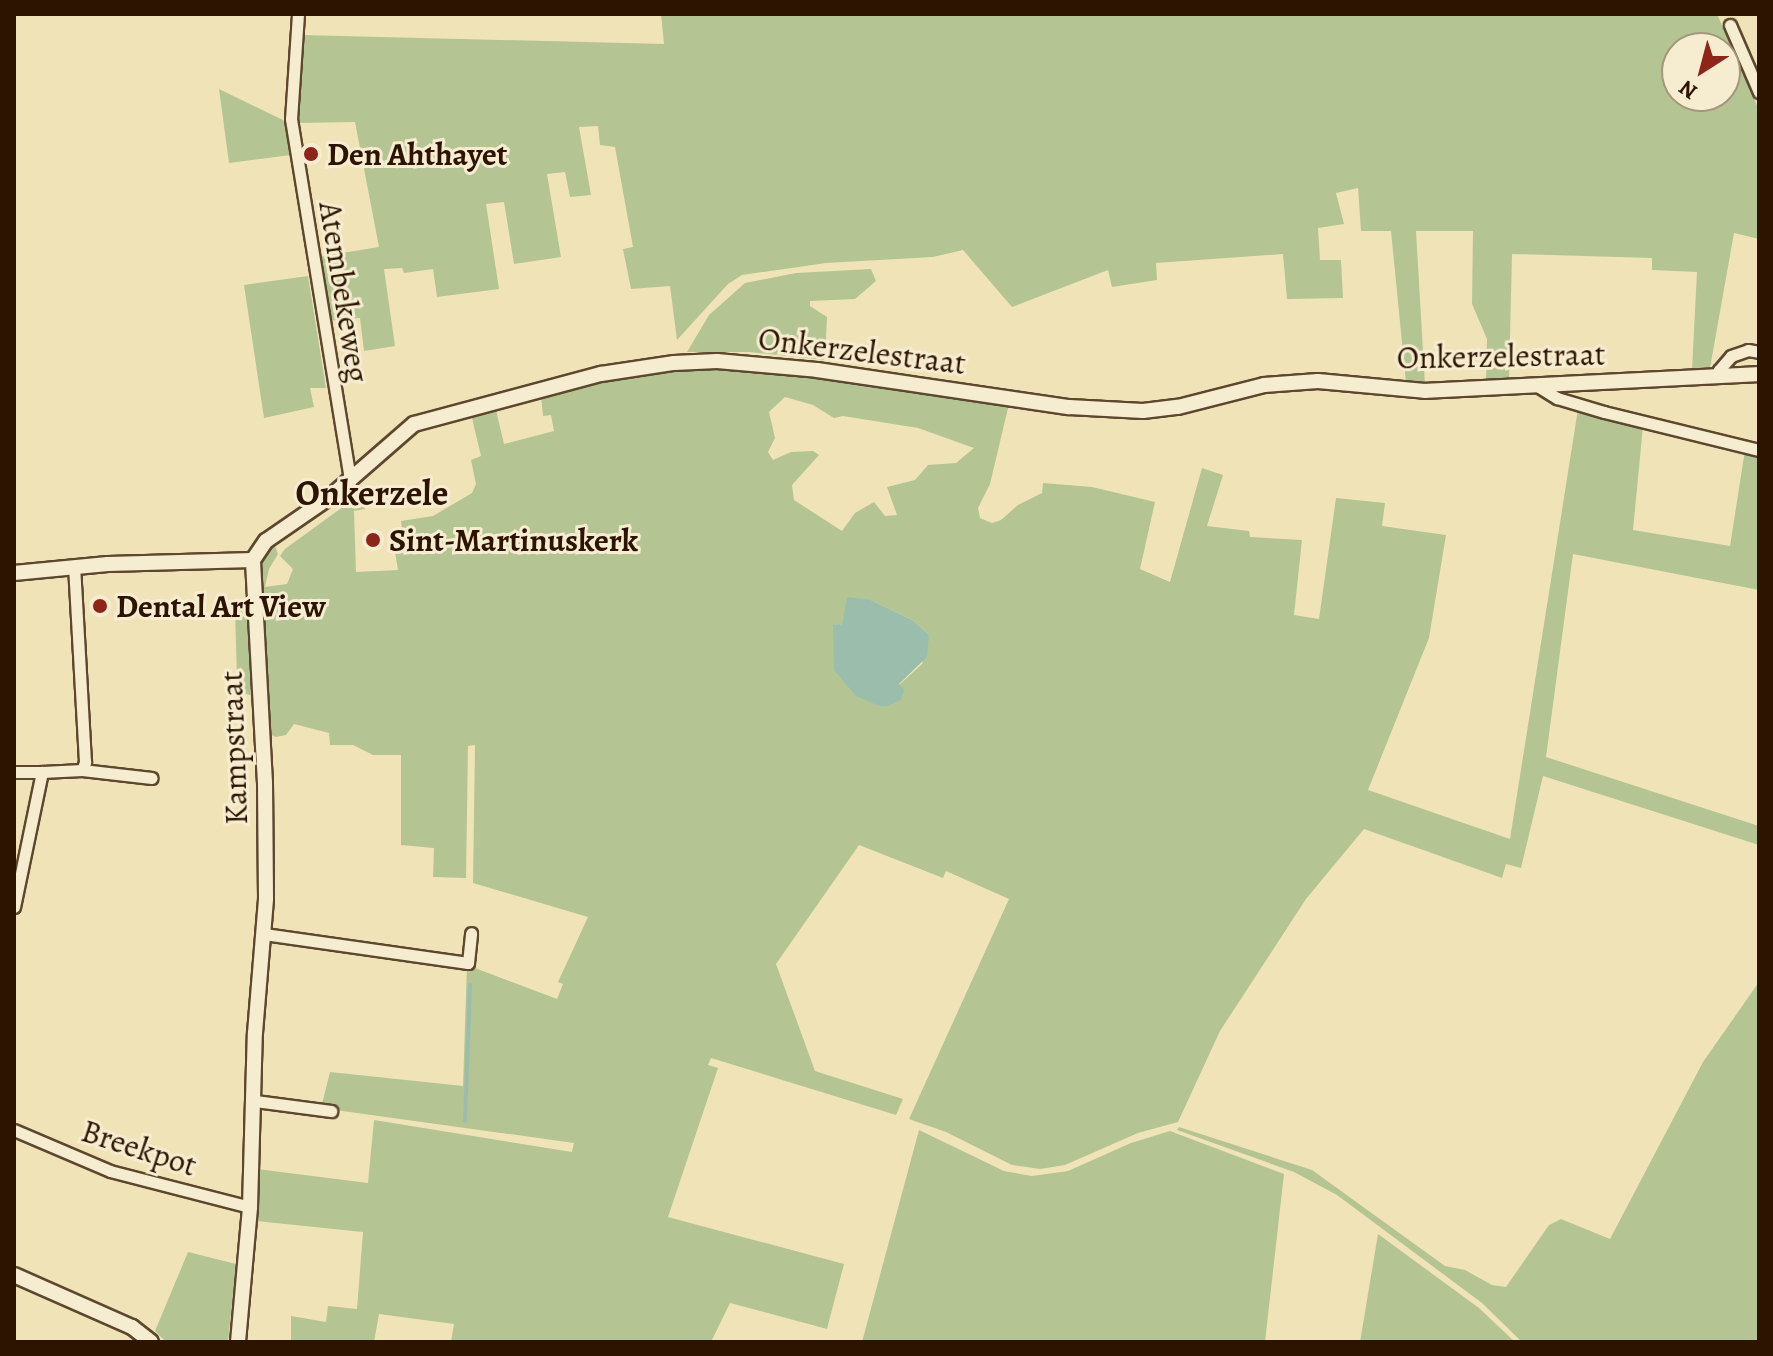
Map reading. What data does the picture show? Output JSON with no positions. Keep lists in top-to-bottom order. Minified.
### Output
{"streets":{"street":["Atembekeweg","Onkerzelestraat","Kampstraat","Breekpot"]},"crossings":[["Atembekeweg","Onkerzelestraat"],["Onkerzelestraat","Kampstraat"],["Kampstraat","Breekpot"]],"districts":["Onkerzele"],"places":["Den Ahthayet","Sint-Martinuskerk","Dental Art View"],"north":"bottom left"}
